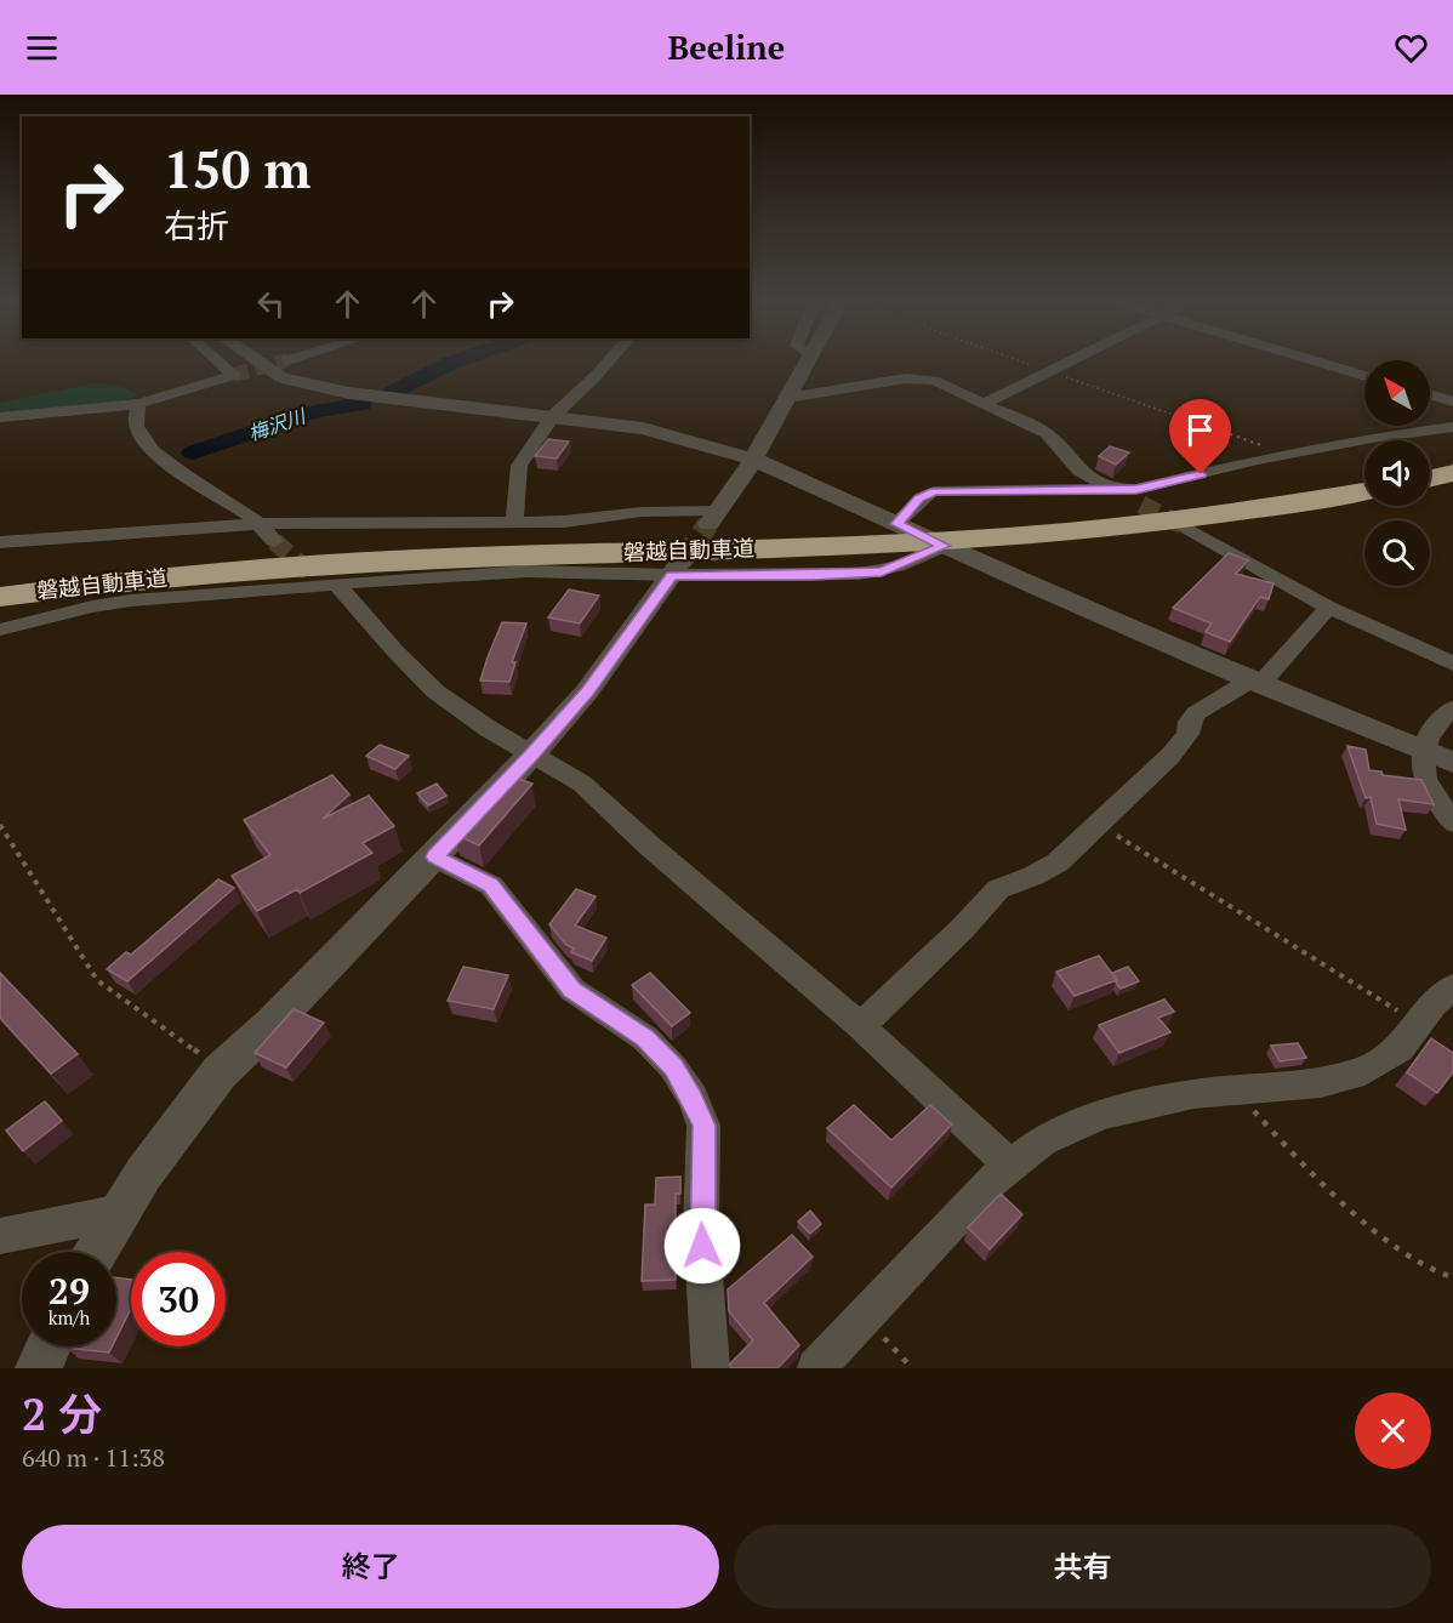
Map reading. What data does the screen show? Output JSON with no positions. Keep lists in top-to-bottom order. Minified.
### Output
{"streets":{"highway":["磐越自動車道"]},"water":["梅沢川"],"north":"top left","page":{"header":"Beeline","turn":["150 m","右折"],"speed":"29 km/h","limit":"30","heading":["2 分","640 m · 11:38"],"buttons":["終了","共有"]}}
